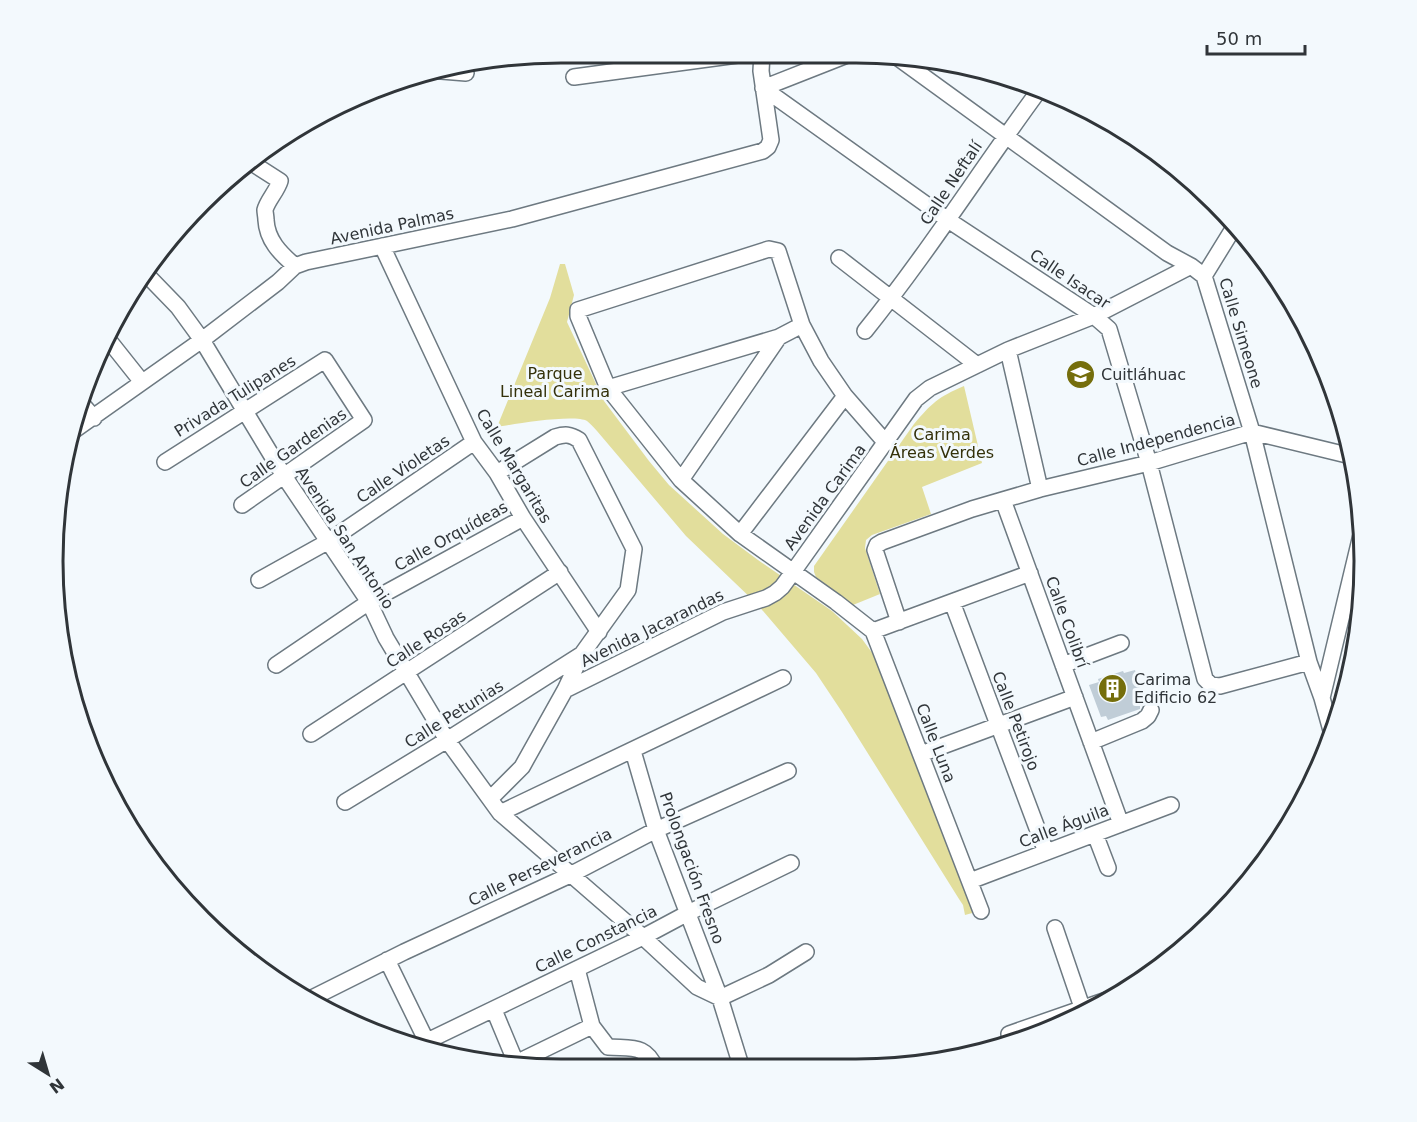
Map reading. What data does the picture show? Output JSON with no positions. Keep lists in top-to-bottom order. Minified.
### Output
{"streets":{"street":["Calle Neftalí","Avenida Palmas","Calle Isacar","Calle Simeone","Privada Tulipanes","Calle Independencia","Calle Gardenias","Calle Margaritas","Calle Violetas","Avenida Carima","Calle Orquídeas","Avenida San Antonio","Calle Colibrí","Avenida Jacarandas","Calle Rosas","Calle Petunias","Calle Petirojo","Calle Luna","Calle Águila","Calle Perseverancia","Prolongación Fresno","Calle Constancia"]},"crossings":[["Calle Neftalí","Calle Isacar"],["Calle Neftalí","Calle Simeone"],["Avenida Palmas","Calle Isacar"],["Avenida Palmas","Calle Margaritas"],["Avenida Palmas","Avenida San Antonio"],["Calle Isacar","Calle Simeone"],["Calle Isacar","Calle Independencia"],["Calle Isacar","Avenida Carima"],["Calle Simeone","Calle Independencia"],["Calle Simeone","Avenida Carima"],["Privada Tulipanes","Calle Gardenias"],["Privada Tulipanes","Avenida San Antonio"],["Calle Independencia","Calle Colibrí"],["Calle Gardenias","Avenida San Antonio"],["Calle Margaritas","Calle Violetas"],["Calle Margaritas","Calle Orquídeas"],["Calle Margaritas","Calle Rosas"],["Calle Violetas","Avenida San Antonio"],["Avenida Carima","Avenida Jacarandas"],["Calle Orquídeas","Avenida San Antonio"],["Avenida San Antonio","Calle Rosas"],["Avenida San Antonio","Calle Petunias"],["Avenida San Antonio","Calle Perseverancia"],["Avenida San Antonio","Prolongación Fresno"],["Avenida San Antonio","Calle Constancia"],["Calle Colibrí","Calle Águila"],["Calle Petirojo","Calle Águila"],["Calle Luna","Calle Águila"],["Calle Perseverancia","Prolongación Fresno"],["Prolongación Fresno","Calle Constancia"]],"parks":["Parque Lineal Carima","Carima Áreas Verdes"],"places":{"school or university":["Cuitláhuac"],"building":["Carima Edificio 62"]},"scale_bar":"50 m","north":"bottom right"}
